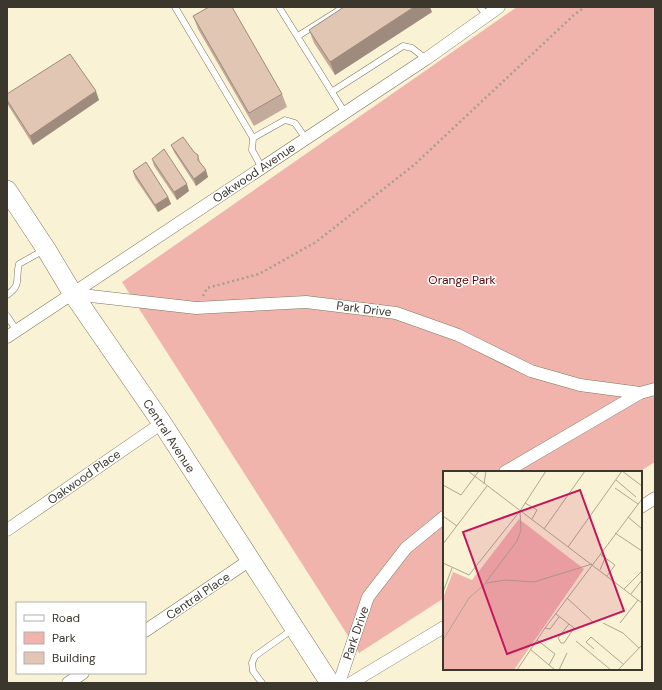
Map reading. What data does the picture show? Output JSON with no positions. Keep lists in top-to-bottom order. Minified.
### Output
{"streets":{"main road":["Central Avenue"],"street":["Oakwood Avenue","Park Drive","Oakwood Place","Central Place"]},"crossings":[["Oakwood Avenue","Park Drive"],["Oakwood Avenue","Central Avenue"],["Park Drive","Central Avenue"],["Central Avenue","Oakwood Place"],["Central Avenue","Central Place"]],"parks":["Orange Park"],"legend":["Road","Park","Building"]}
